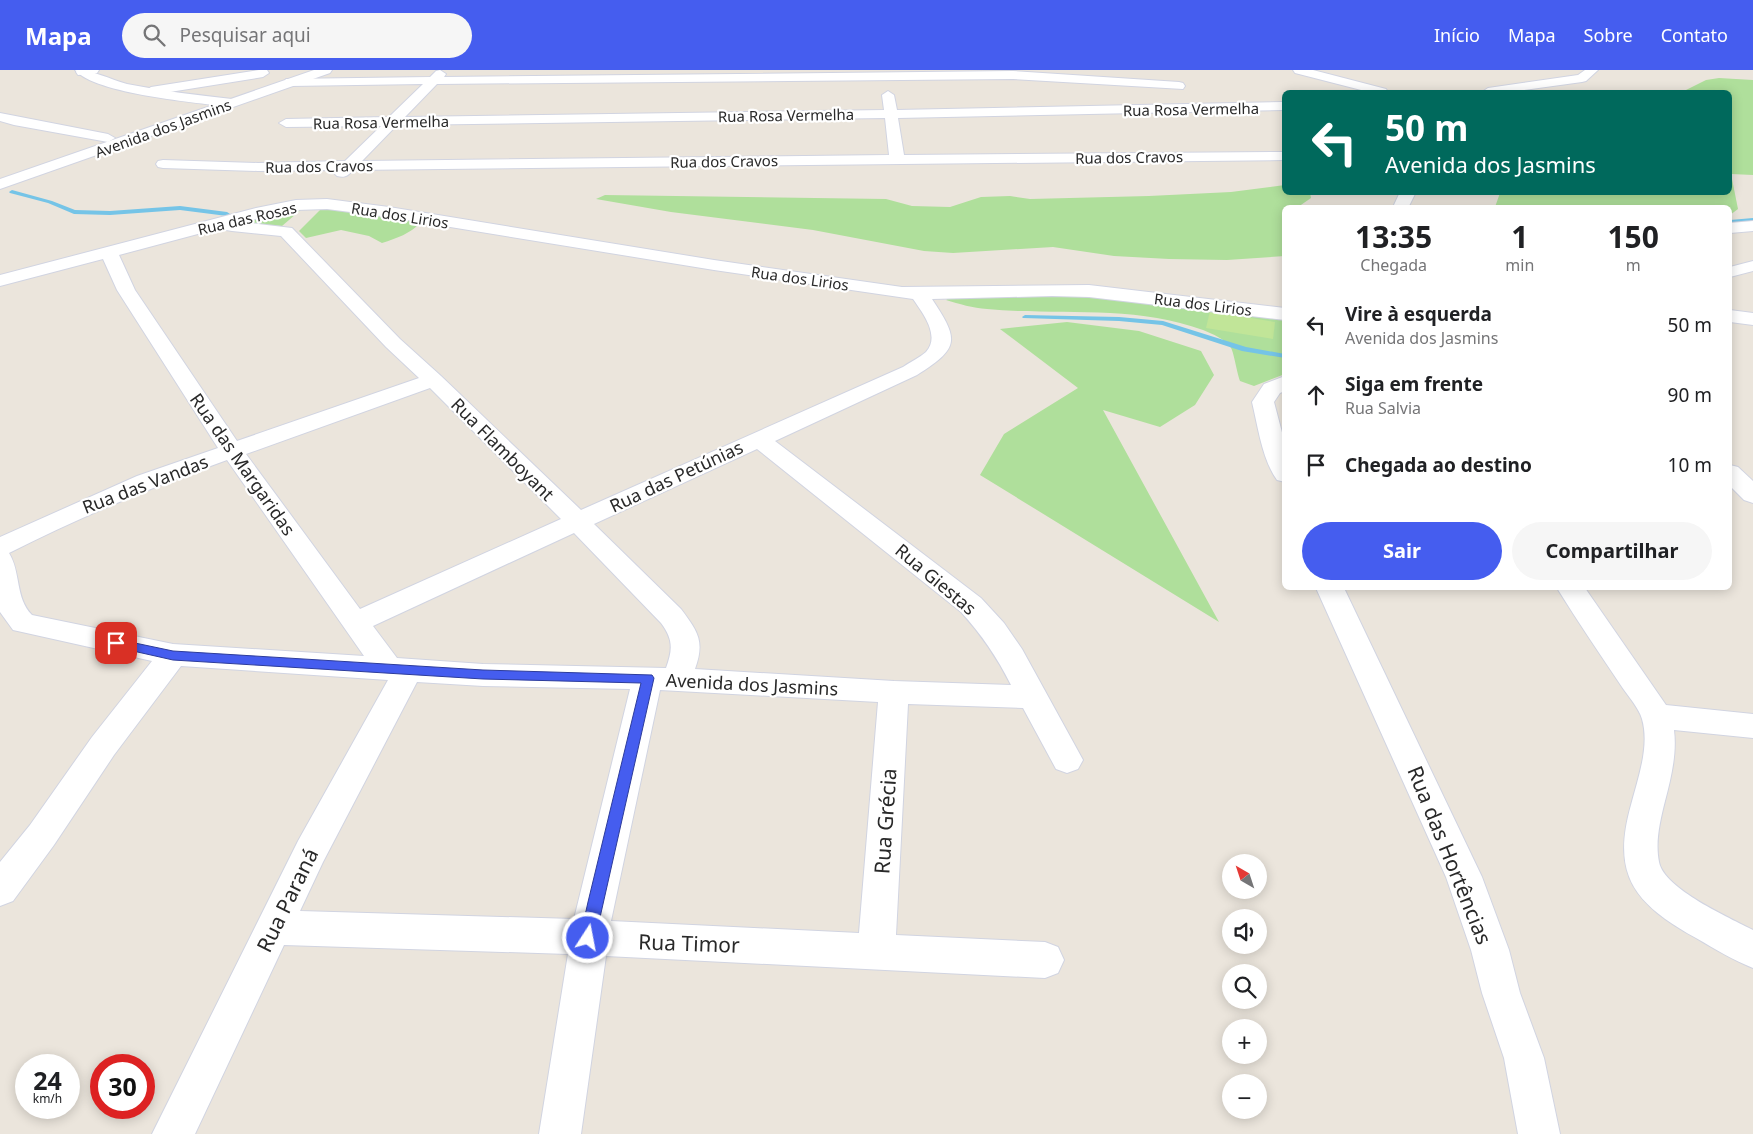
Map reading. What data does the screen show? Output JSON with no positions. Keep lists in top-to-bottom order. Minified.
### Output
{"streets":{"street":["Rua Rosa Vermelha","Avenida dos Jasmins","Rua dos Cravos","Rua dos Lirios","Rua das Rosas","Rua Flamboyant","Rua das Margaridas","Rua das Petúnias","Rua das Vandas","Rua Giestas","Rua Grécia","Rua das Hortências","Rua Paraná","Rua Timor"]},"crossings":[["Avenida dos Jasmins","Rua Flamboyant"],["Avenida dos Jasmins","Rua das Margaridas"],["Avenida dos Jasmins","Rua Giestas"],["Avenida dos Jasmins","Rua Grécia"],["Avenida dos Jasmins","Rua Paraná"],["Rua dos Lirios","Rua das Rosas"],["Rua dos Lirios","Rua das Petúnias"],["Rua das Rosas","Rua das Margaridas"],["Rua Flamboyant","Rua das Petúnias"],["Rua Flamboyant","Rua das Vandas"],["Rua Flamboyant","Rua Timor"],["Rua das Margaridas","Rua das Petúnias"],["Rua das Margaridas","Rua das Vandas"],["Rua das Margaridas","Rua Paraná"],["Rua das Petúnias","Rua Giestas"],["Rua Grécia","Rua Timor"],["Rua Paraná","Rua Timor"]],"north":"top left","page":{"header":"Mapa","search":"Pesquisar aqui","nav":["Início","Mapa","Sobre","Contato"],"turn":["50 m","Avenida dos Jasmins"],"eta":["13:35","Chegada","1","min","150","m"],"list":[{"name":"Vire à esquerda","note":"Avenida dos Jasmins","value":"50 m"},{"name":"Siga em frente","note":"Rua Salvia","value":"90 m"},{"name":"Chegada ao destino","value":"10 m"}],"buttons":["Sair","Compartilhar"],"map_buttons":["+","−"],"speed":"24 km/h","limit":"30"}}
